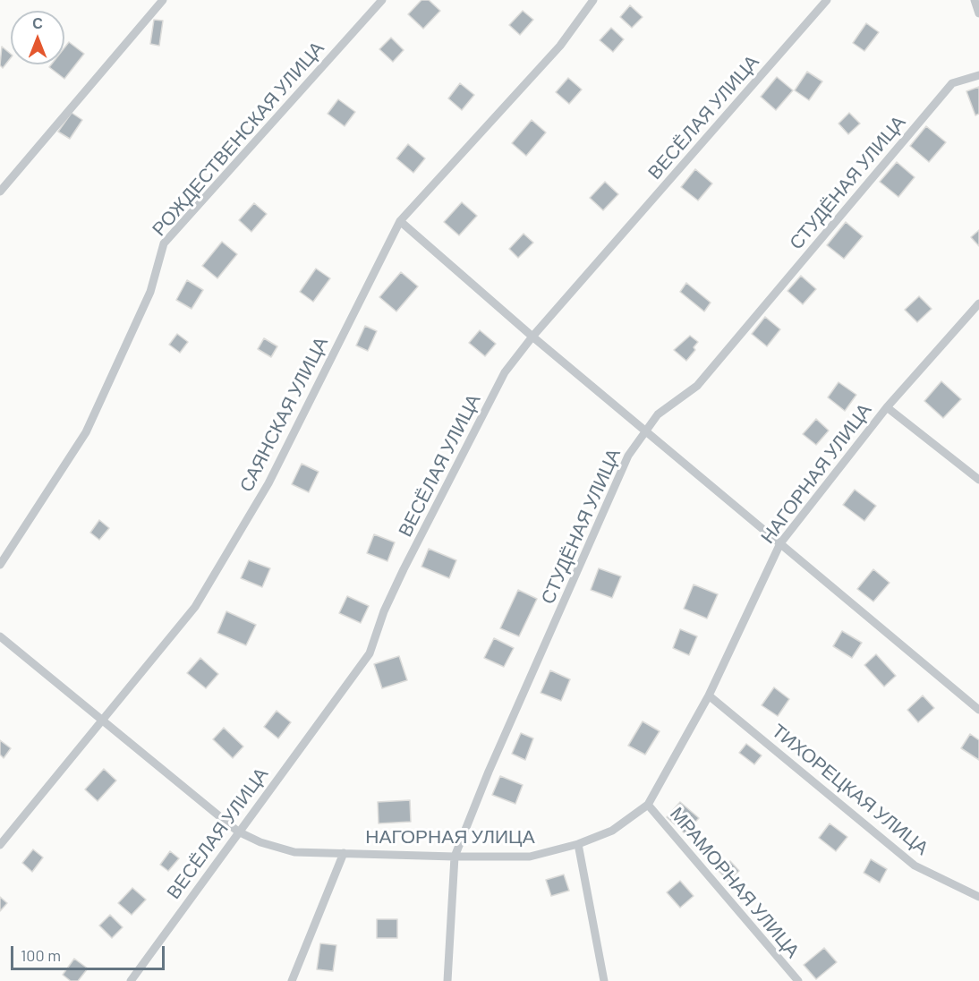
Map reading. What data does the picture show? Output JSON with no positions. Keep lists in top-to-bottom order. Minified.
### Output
{"streets":{"street":["ВЕСЁЛАЯ УЛИЦА","РОЖДЕСТВЕНСКАЯ УЛИЦА","СТУДЁНАЯ УЛИЦА","САЯНСКАЯ УЛИЦА","НАГОРНАЯ УЛИЦА","ТИХОРЕЦКАЯ УЛИЦА","МРАМОРНАЯ УЛИЦА"]},"crossings":[["ВЕСЁЛАЯ УЛИЦА","НАГОРНАЯ УЛИЦА"],["СТУДЁНАЯ УЛИЦА","НАГОРНАЯ УЛИЦА"],["САЯНСКАЯ УЛИЦА","НАГОРНАЯ УЛИЦА"],["НАГОРНАЯ УЛИЦА","ТИХОРЕЦКАЯ УЛИЦА"],["НАГОРНАЯ УЛИЦА","МРАМОРНАЯ УЛИЦА"]],"scale_bar":"100 m","north":"top"}
